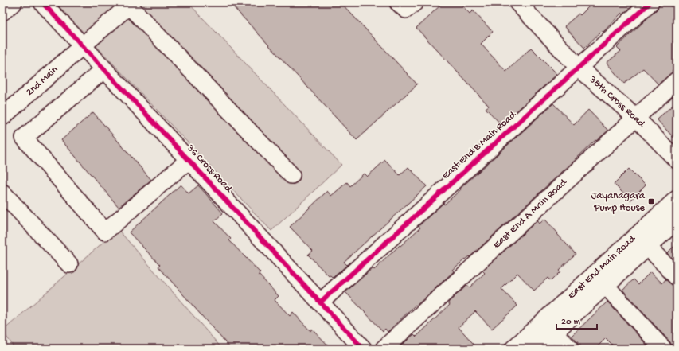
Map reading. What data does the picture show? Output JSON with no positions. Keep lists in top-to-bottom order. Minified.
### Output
{"streets":{"street":["2nd Main","38th Cross Road","East End B Main Road","36 Cross Road","East End A Main Road","East End Main Road"]},"crossings":[["2nd Main","36 Cross Road"],["38th Cross Road","East End B Main Road"],["38th Cross Road","East End A Main Road"],["East End B Main Road","36 Cross Road"]],"places":{"transit":["Jayanagara Pump House"]},"scale_bar":"20 m"}
